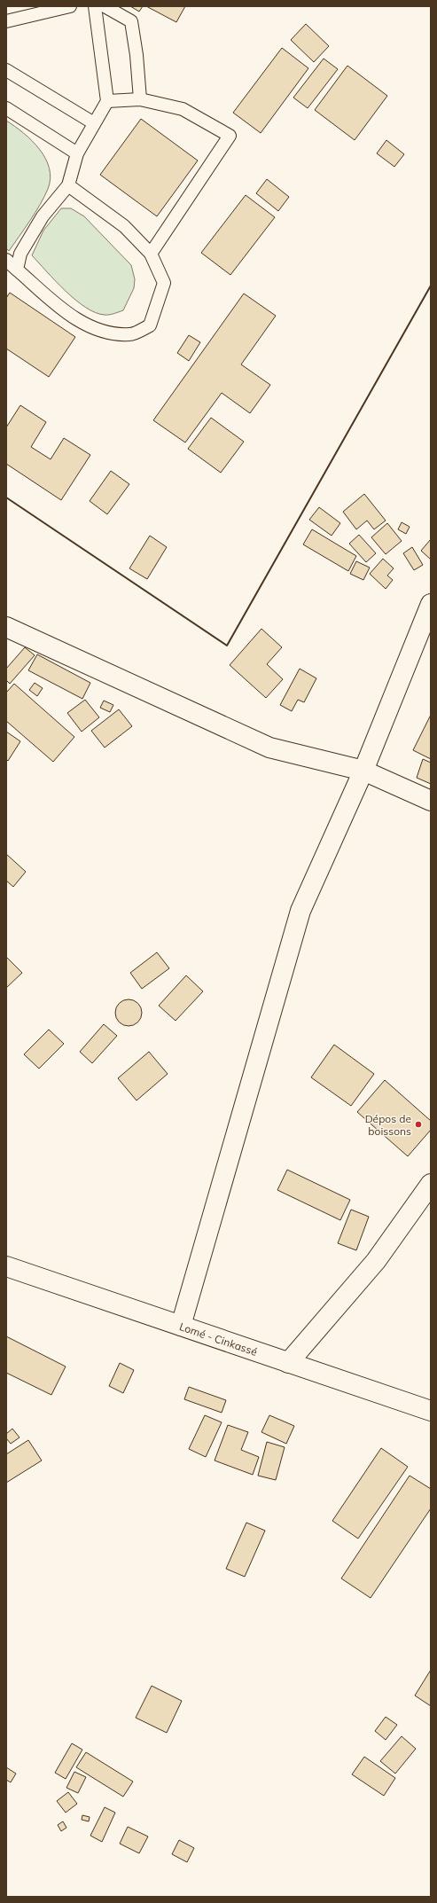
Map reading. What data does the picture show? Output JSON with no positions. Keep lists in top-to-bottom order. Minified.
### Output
{"streets":{"main road":["Lomé - Cinkassé"]},"places":["Dépos de boissons"]}
